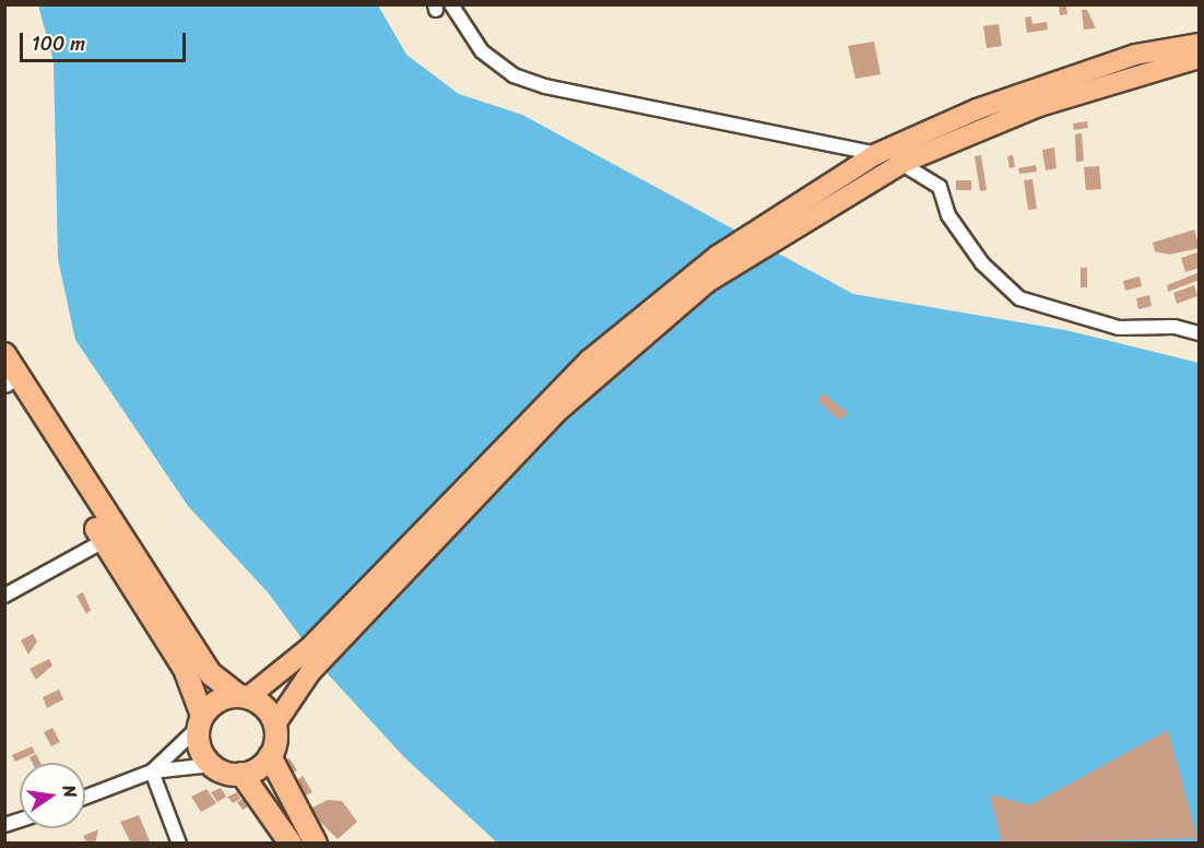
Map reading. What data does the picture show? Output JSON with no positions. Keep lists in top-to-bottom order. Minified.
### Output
{"scale_bar":"100 m","north":"right"}
